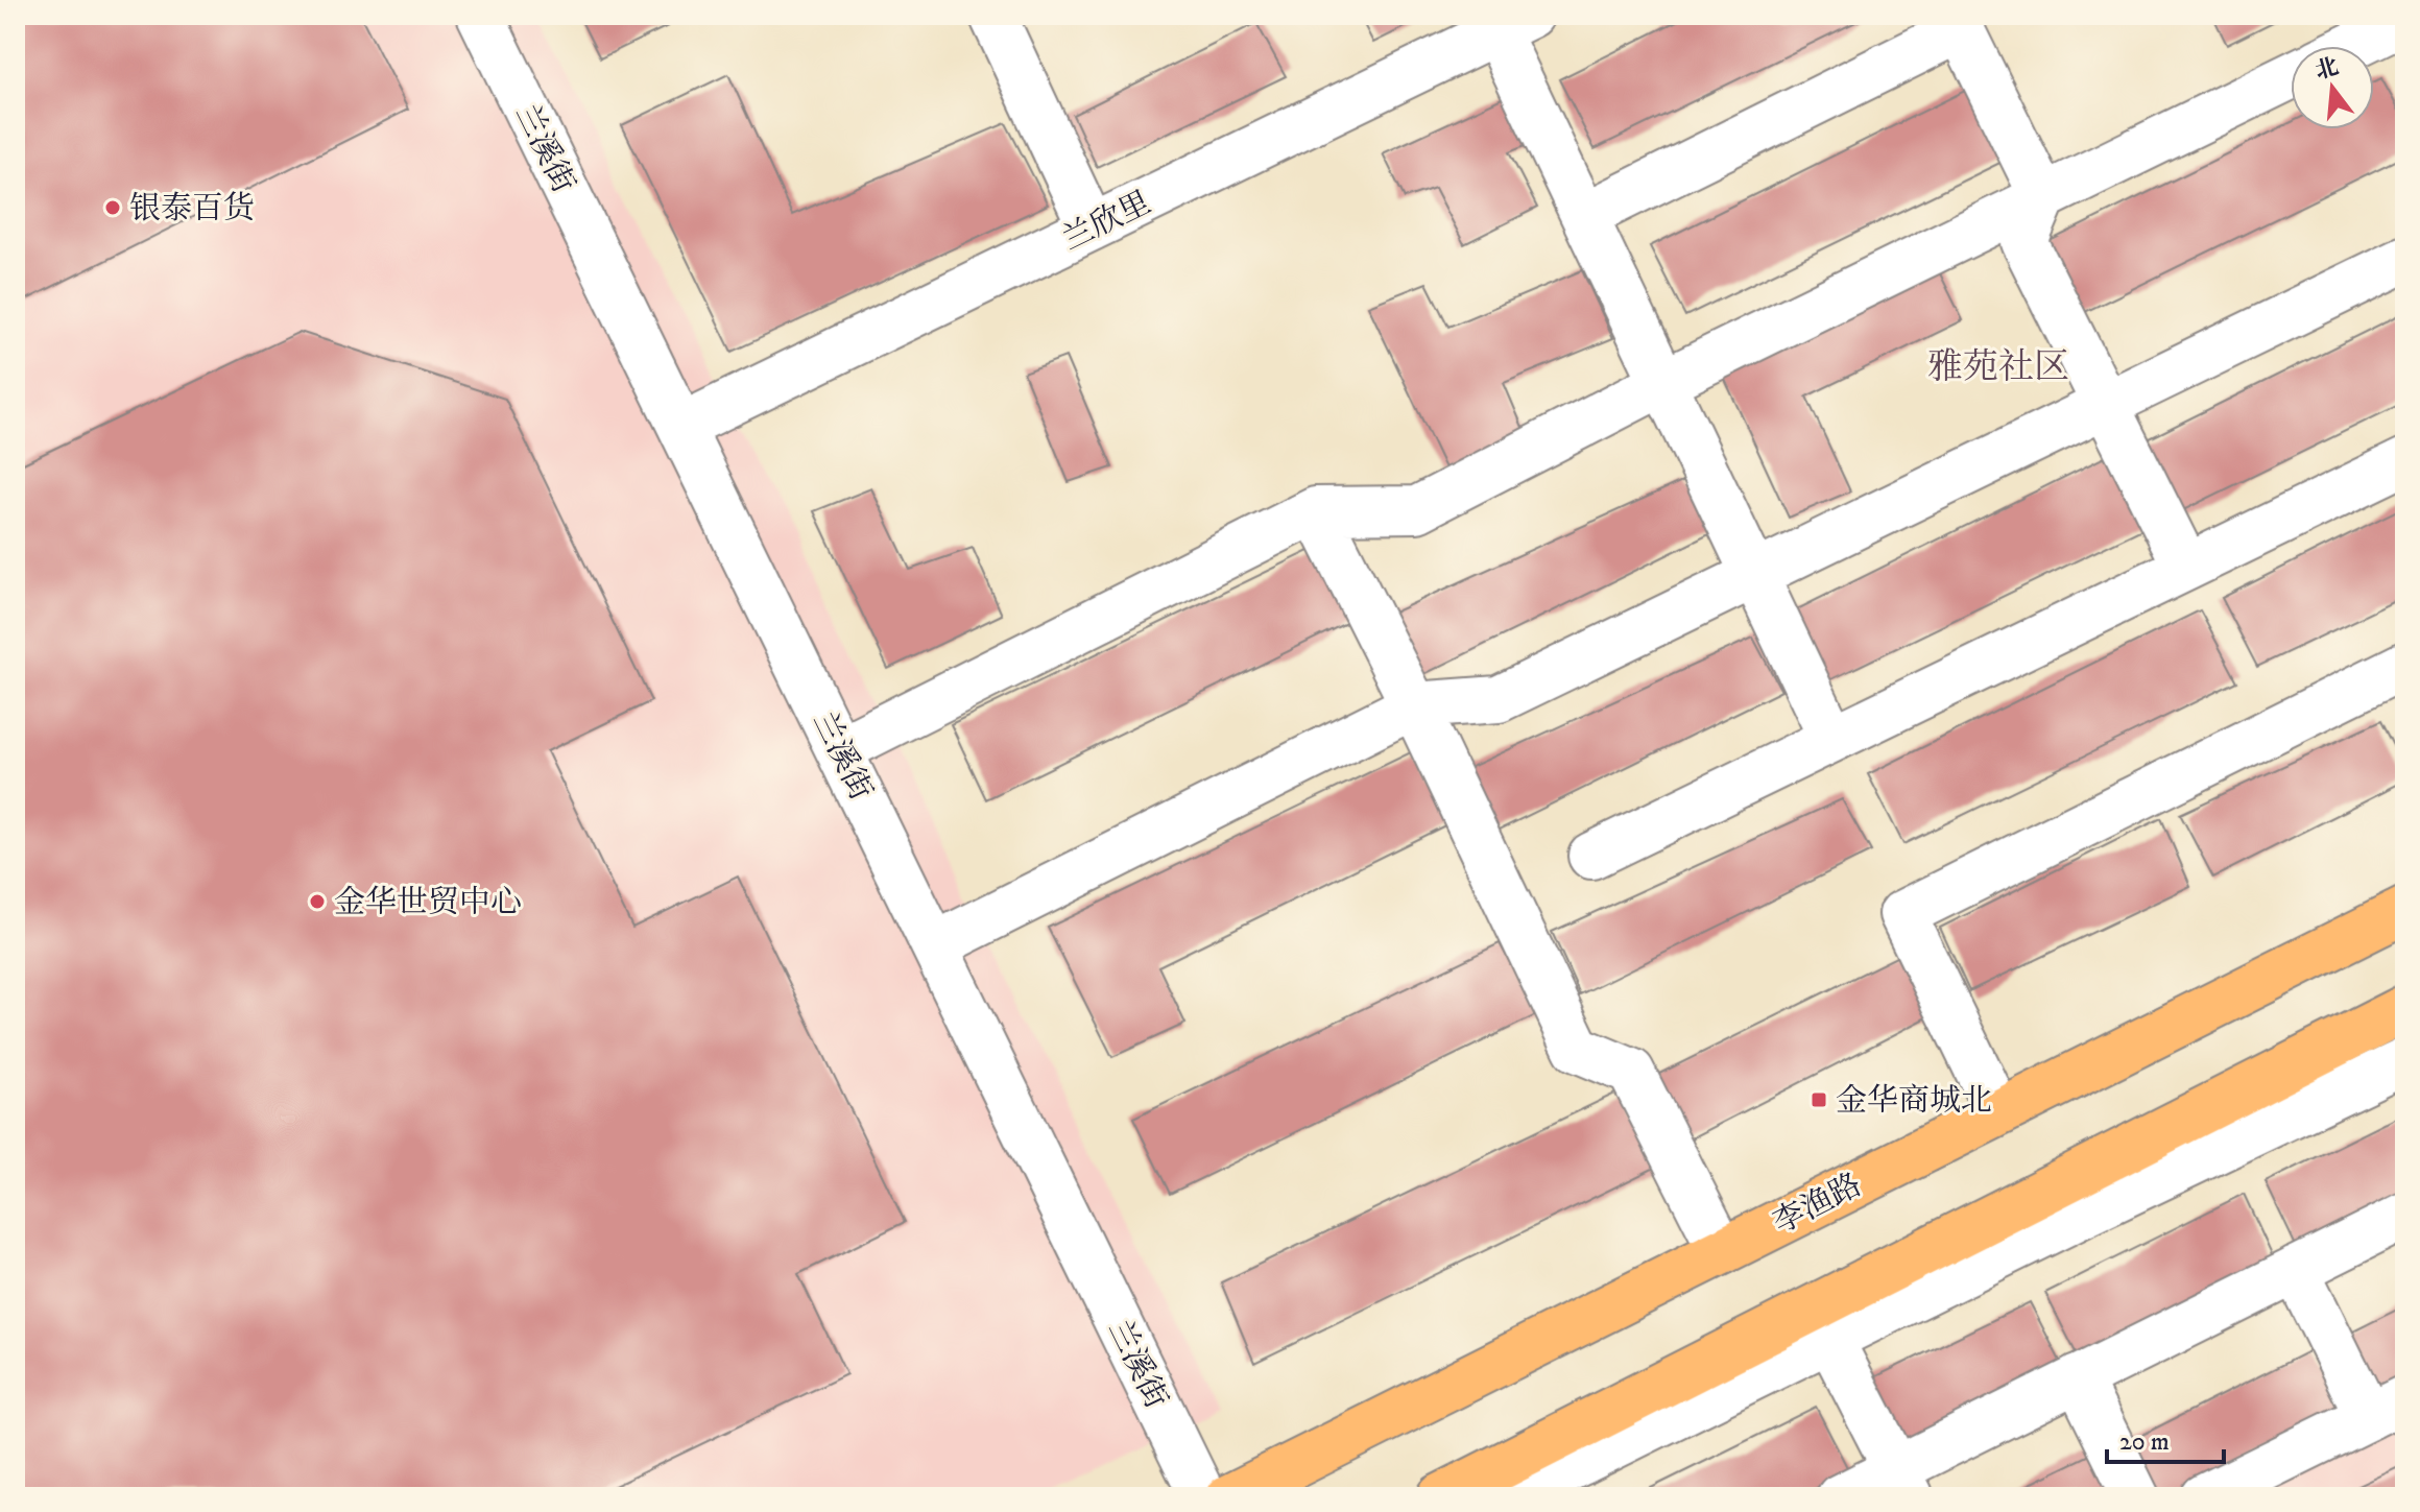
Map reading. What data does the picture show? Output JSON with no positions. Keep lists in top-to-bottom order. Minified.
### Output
{"streets":{"main road":["李渔路"],"street":["兰溪街","兰欣里"]},"crossings":[["兰溪街","兰欣里"]],"districts":["雅苑社区"],"places":{"other":["银泰百货","金华世贸中心"],"transit":["金华商城北"]},"scale_bar":"20 m","north":"top"}
